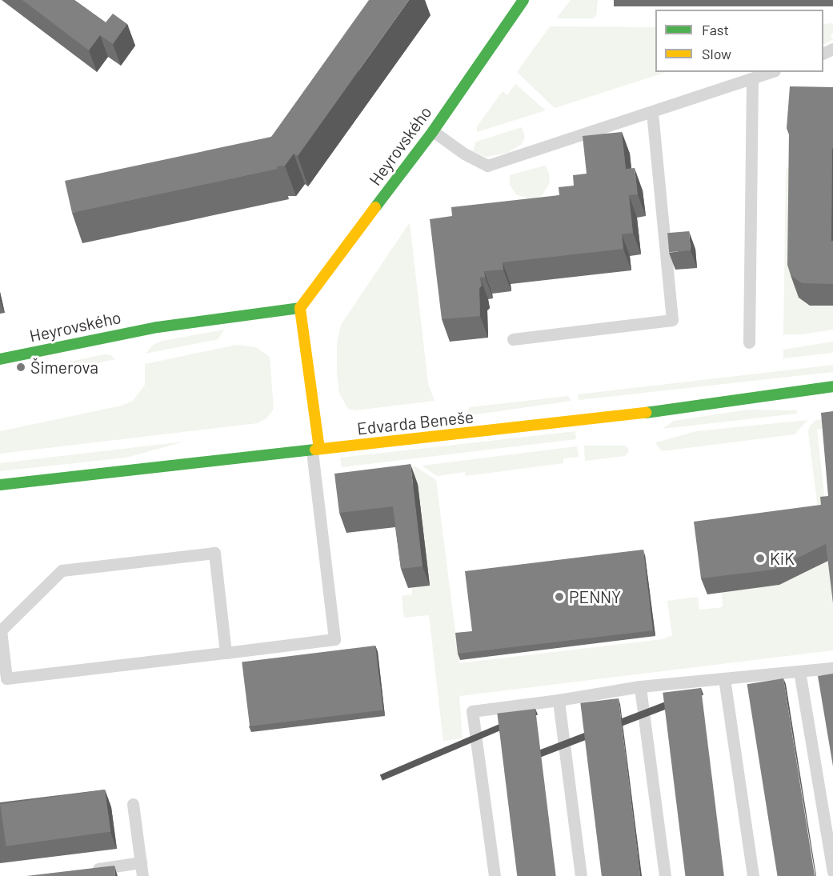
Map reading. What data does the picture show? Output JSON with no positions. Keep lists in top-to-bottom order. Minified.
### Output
{"streets":{"street":["Heyrovského","Edvarda Beneše"]},"places":["Šimerova","KiK","PENNY"],"legend":["Fast","Slow"]}
